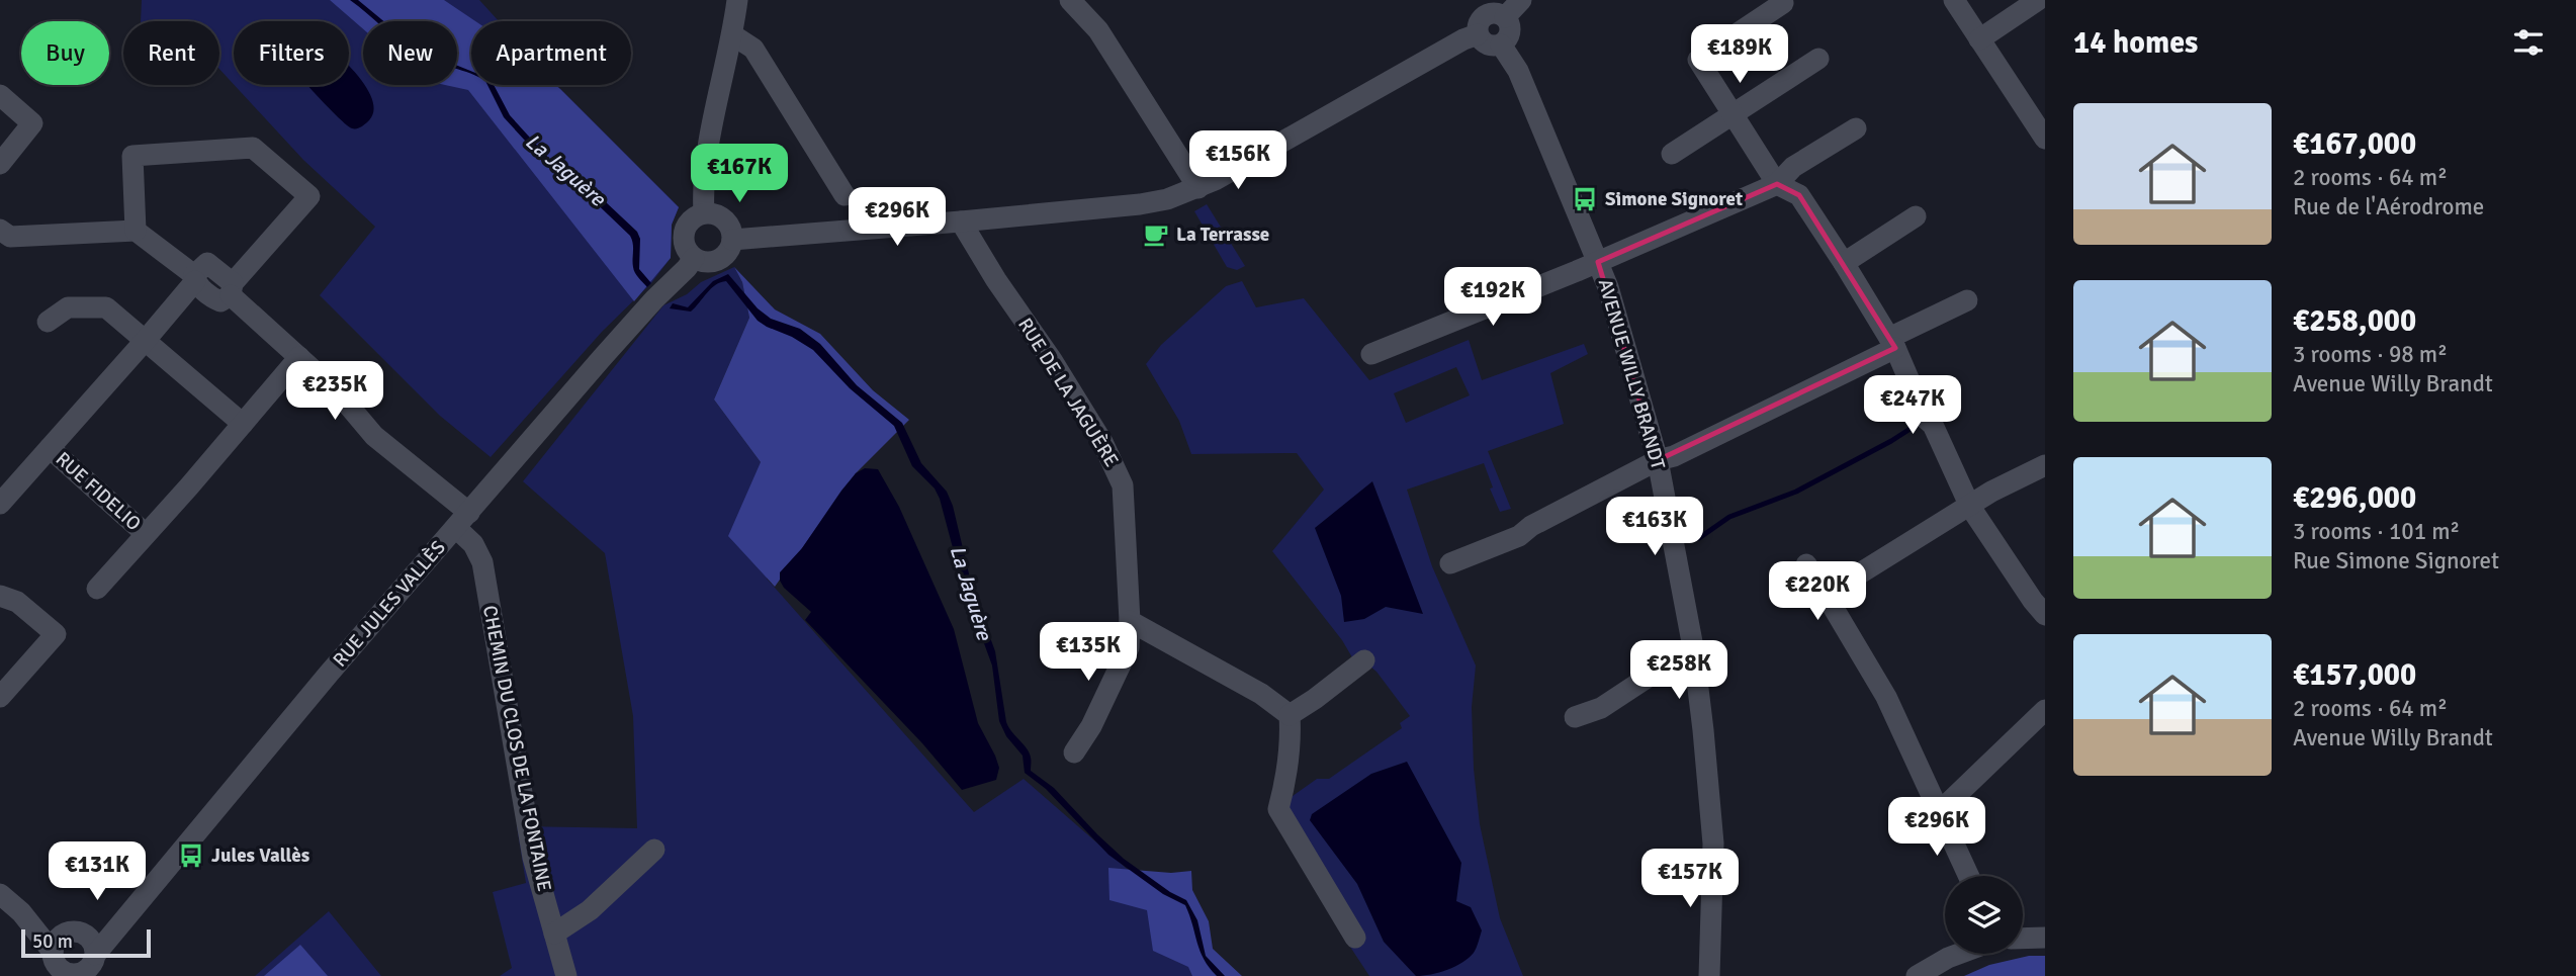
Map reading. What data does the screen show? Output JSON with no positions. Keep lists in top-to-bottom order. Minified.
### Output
{"streets":{"street":["AVENUE WILLY BRANDT","RUE DE LA JAGUÈRE","RUE FIDELIO","RUE JULES VALLÈS","CHEMIN DU CLOS DE LA FONTAINE"]},"crossings":[["RUE FIDELIO","CHEMIN DU CLOS DE LA FONTAINE"],["RUE JULES VALLÈS","CHEMIN DU CLOS DE LA FONTAINE"]],"water":["La Jaguère"],"places":{"bus stop":["Simone Signoret","Jules Vallès"],"cafe":["La Terrasse"]},"scale_bar":"50 m","page":{"heading":"14 homes","chip":["Buy","Rent","Filters","New","Apartment"],"price":["€189K","€156K","€167K","€296K","€192K","€235K","€247K","€163K","€220K","€135K","€258K","€296K","€131K","€157K"],"list":[{"name":"€167,000","note":"2 rooms · 64 m² · Rue de l'Aérodrome"},{"name":"€258,000","note":"3 rooms · 98 m² · Avenue Willy Brandt"},{"name":"€296,000","note":"3 rooms · 101 m² · Rue Simone Signoret"},{"name":"€157,000","note":"2 rooms · 64 m² · Avenue Willy Brandt"}],"scale":"50 m"}}
